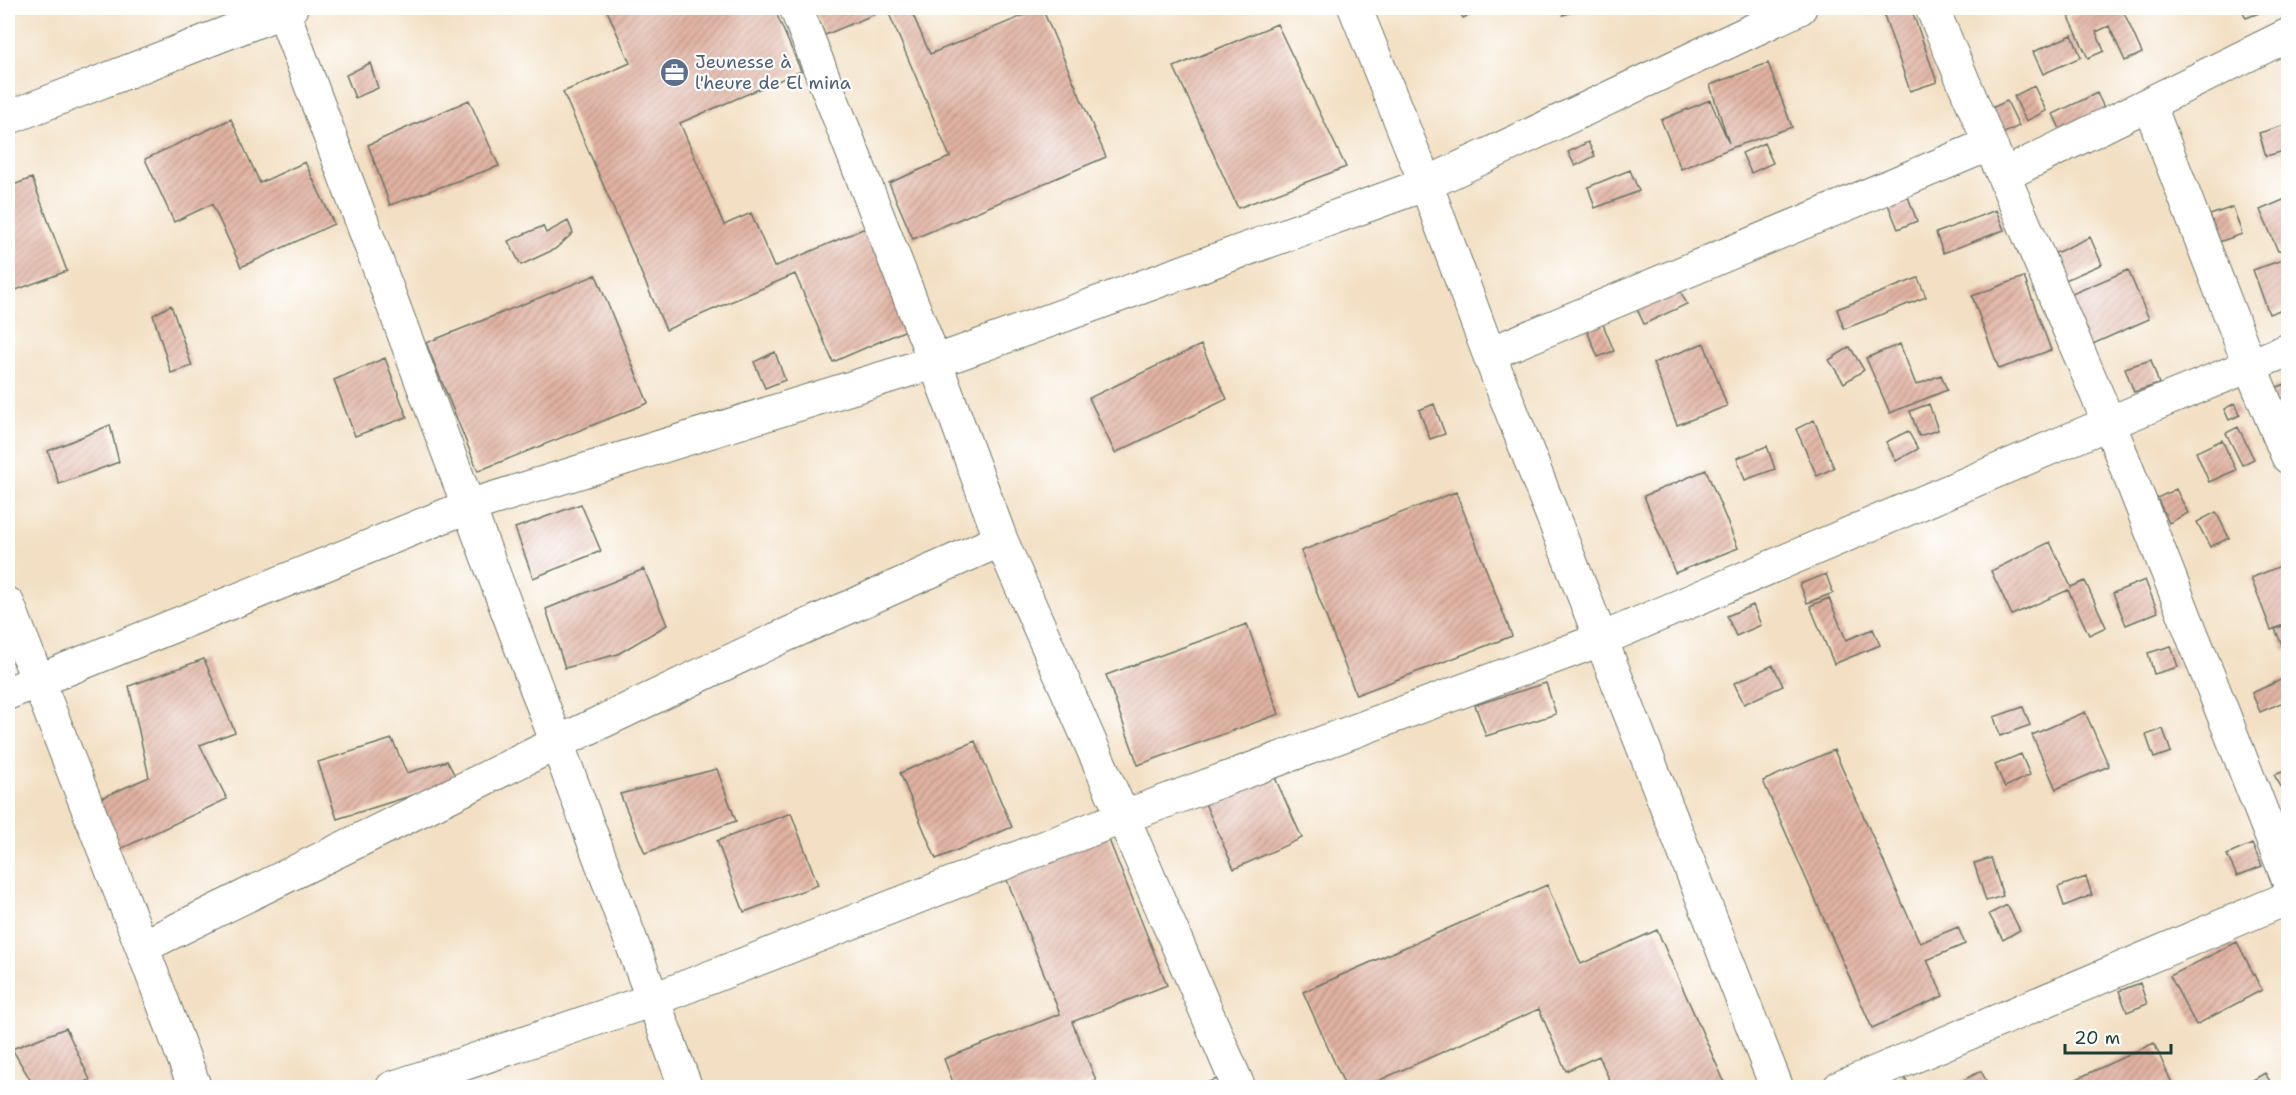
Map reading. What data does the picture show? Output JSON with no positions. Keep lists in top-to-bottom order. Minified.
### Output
{"places":{"office":["Jeunesse à l'heure de El mina"]},"scale_bar":"20 m"}
